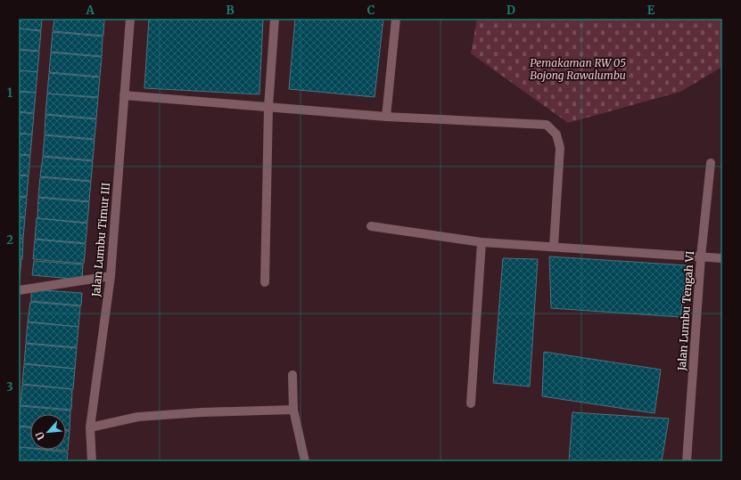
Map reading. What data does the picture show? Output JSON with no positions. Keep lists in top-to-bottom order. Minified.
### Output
{"streets":{"street":["Jalan Lumbu Timur III","Jalan Lumbu Tengah VI"]},"parks":["Pemakaman RW 05 Bojong Rawalumbu"],"north":"bottom left","grid":{"columns":["A","B","C","D","E"],"rows":["1","2","3"]}}
